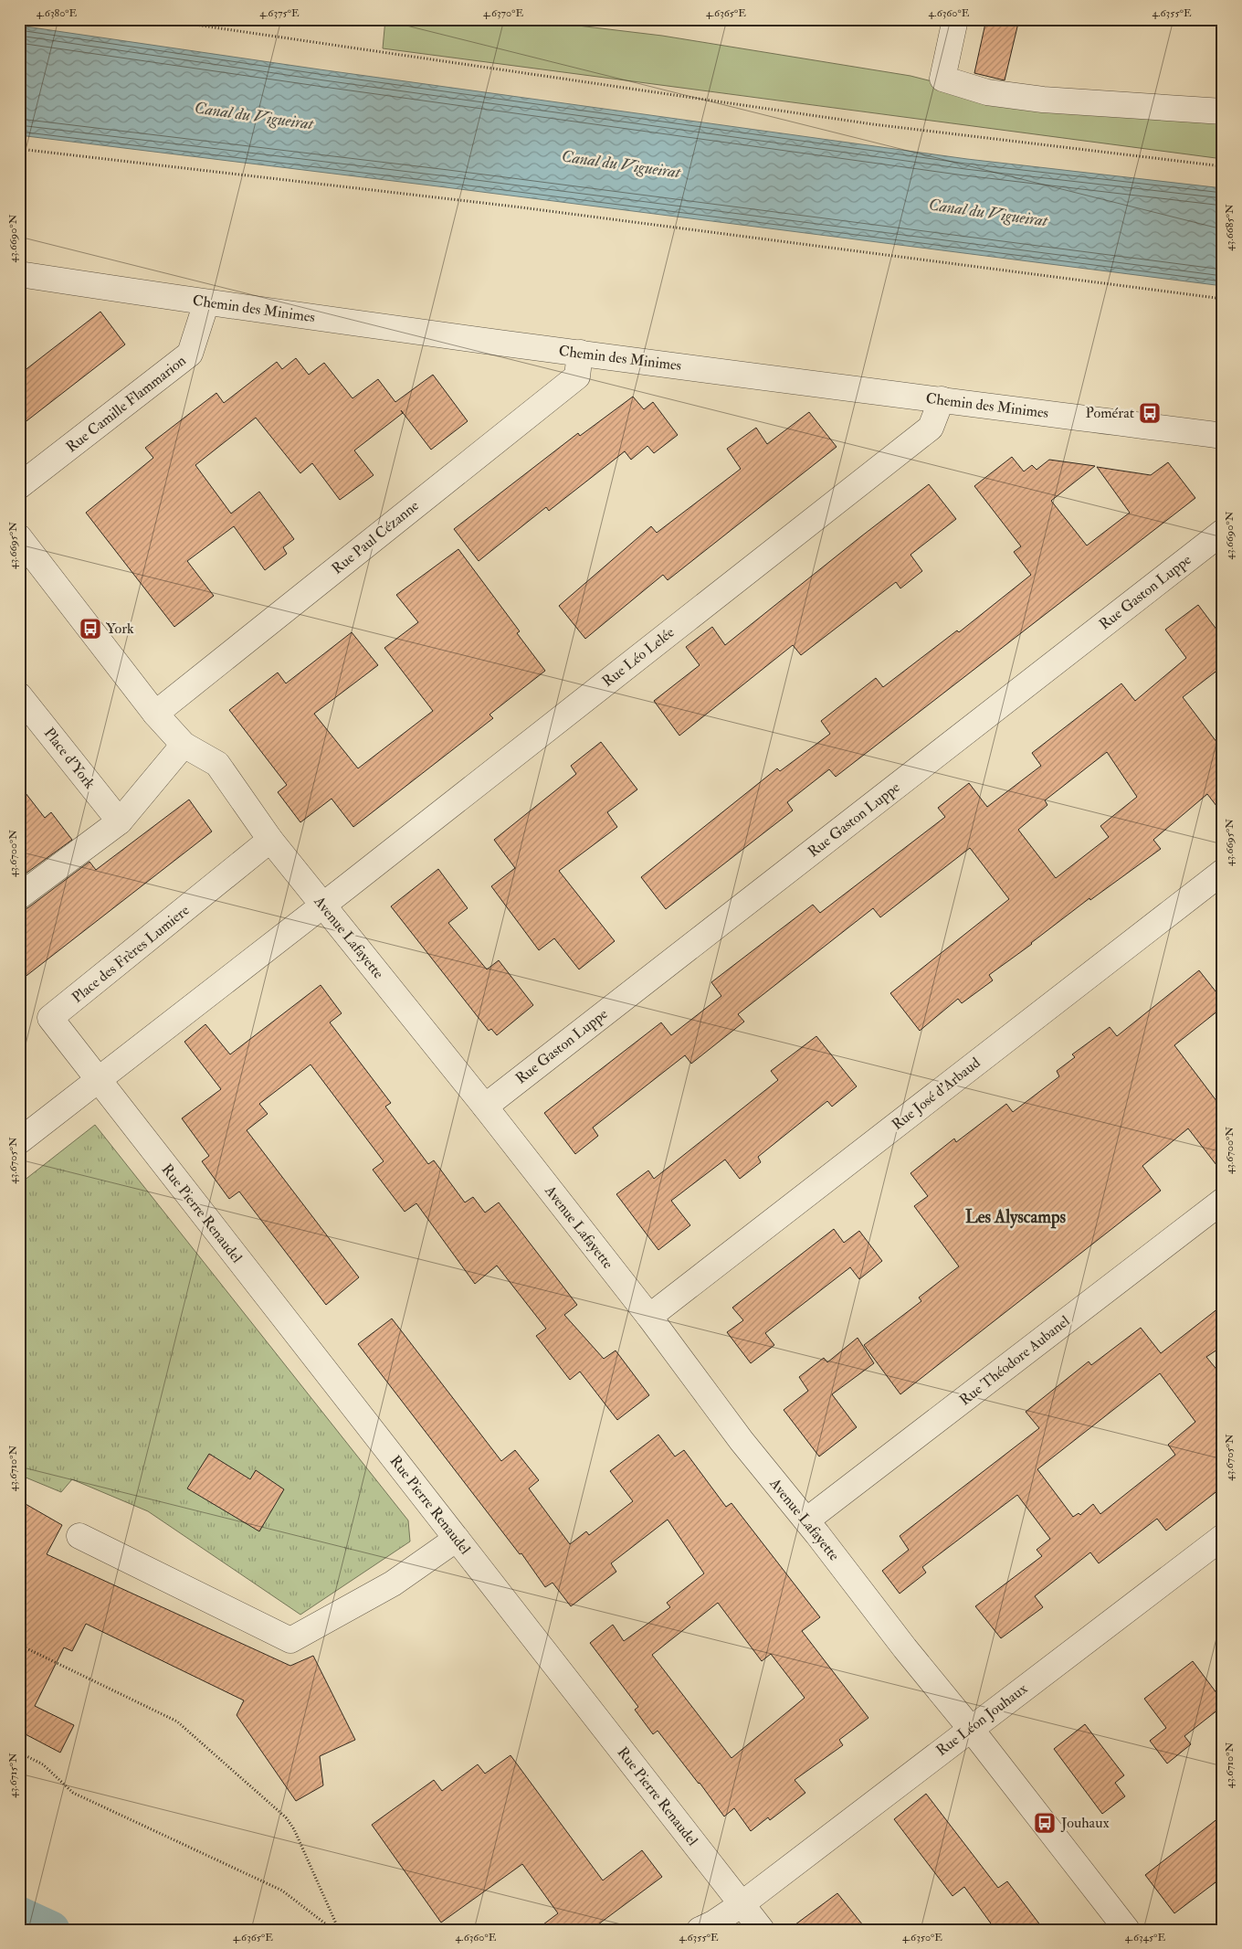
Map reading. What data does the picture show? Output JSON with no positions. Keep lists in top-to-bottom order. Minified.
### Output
{"streets":{"street":["Chemin des Minimes","Rue Camille Flammarion","Rue Paul Cézanne","Rue Gaston Luppe","Rue Léo Lelée","Place d'York","Avenue Lafayette","Place des Frères Lumiere","Rue José d'Arbaud","Rue Pierre Renaudel","Rue Théodore Aubanel","Rue Léon Jouhaux"]},"crossings":[["Chemin des Minimes","Rue Camille Flammarion"],["Chemin des Minimes","Rue Paul Cézanne"],["Chemin des Minimes","Rue Léo Lelée"],["Rue Paul Cézanne","Avenue Lafayette"],["Rue Gaston Luppe","Avenue Lafayette"],["Rue Léo Lelée","Avenue Lafayette"],["Rue Léo Lelée","Place des Frères Lumiere"],["Rue Léo Lelée","Rue Pierre Renaudel"],["Avenue Lafayette","Place des Frères Lumiere"],["Avenue Lafayette","Rue José d'Arbaud"],["Avenue Lafayette","Rue Théodore Aubanel"],["Avenue Lafayette","Rue Léon Jouhaux"],["Place des Frères Lumiere","Rue Pierre Renaudel"],["Rue Pierre Renaudel","Rue Léon Jouhaux"]],"districts":["Les Alyscamps"],"water":["Canal du Vigueirat"],"places":{"bus stop":["Pomérat","York","Jouhaux"]},"coordinates":["4.6380°E","4.6375°E","4.6370°E","4.6365°E","4.6360°E","4.6355°E","43.6685°N","43.6690°N","43.6695°N","43.6700°N","43.6705°N","43.6710°N","43.6715°N","4.6350°E","4.6345°E"]}
